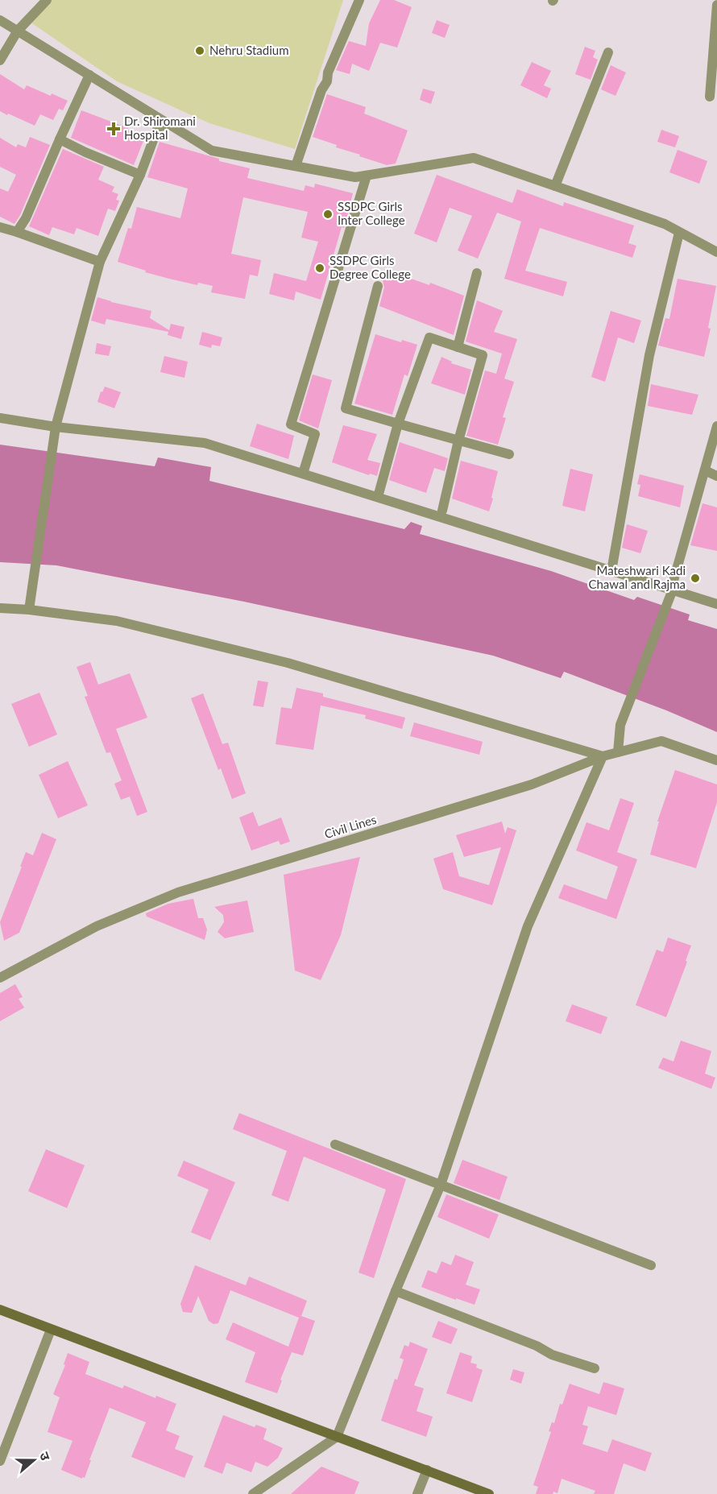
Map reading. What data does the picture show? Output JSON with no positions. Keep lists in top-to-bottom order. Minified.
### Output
{"streets":{"street":["Civil Lines"]},"places":{"other":["Nehru Stadium","SSDPC Girls Inter College","SSDPC Girls Degree College","Mateshwari Kadi Chawal and Rajma"],"health":["Dr. Shiromani Hospital"]},"north":"right"}
